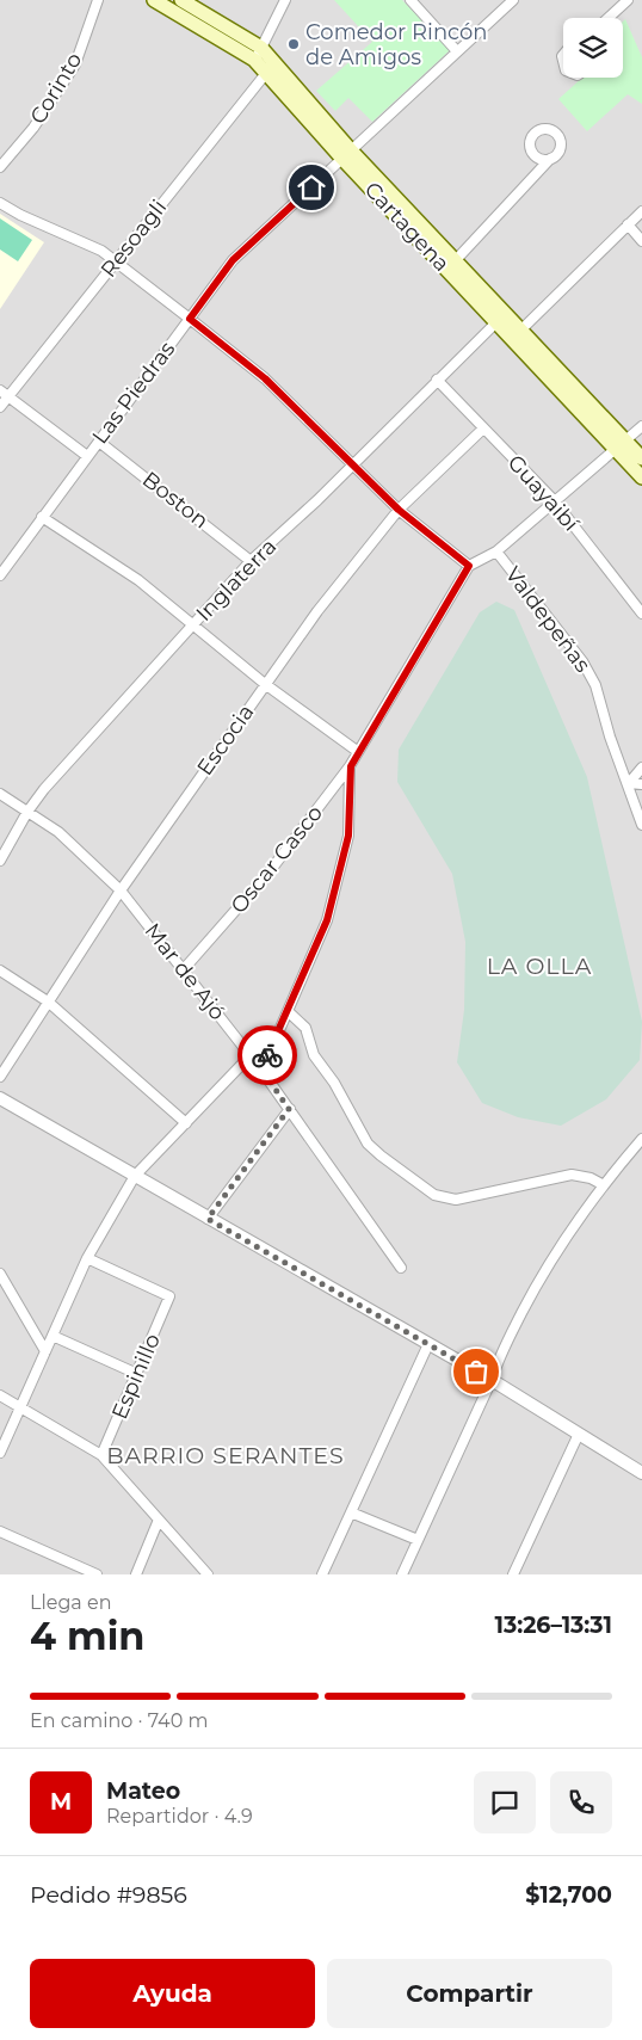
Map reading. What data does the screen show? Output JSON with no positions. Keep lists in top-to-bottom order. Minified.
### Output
{"streets":{"main road":["Cartagena"],"street":["Corinto","Resoagli","Las Piedras","Guayaibí","Boston","Inglaterra","Valdepeñas","Escocia","Oscar Casco","Mar de Ajó","Espinillo"]},"crossings":[["Cartagena","Resoagli"],["Cartagena","Las Piedras"],["Cartagena","Inglaterra"],["Las Piedras","Boston"],["Guayaibí","Inglaterra"],["Guayaibí","Escocia"],["Boston","Inglaterra"],["Inglaterra","Mar de Ajó"],["Escocia","Mar de Ajó"],["Oscar Casco","Mar de Ajó"]],"districts":["LA OLLA","BARRIO SERANTES"],"places":["Comedor Rincón de Amigos"],"page":{"heading":["4 min","Llega en","13:26–13:31"],"panel":["Mateo","Repartidor · 4.9","Pedido #9856","$12,700"],"bar":"En camino · 740 m","round":"M","buttons":["Ayuda","Compartir"]}}
